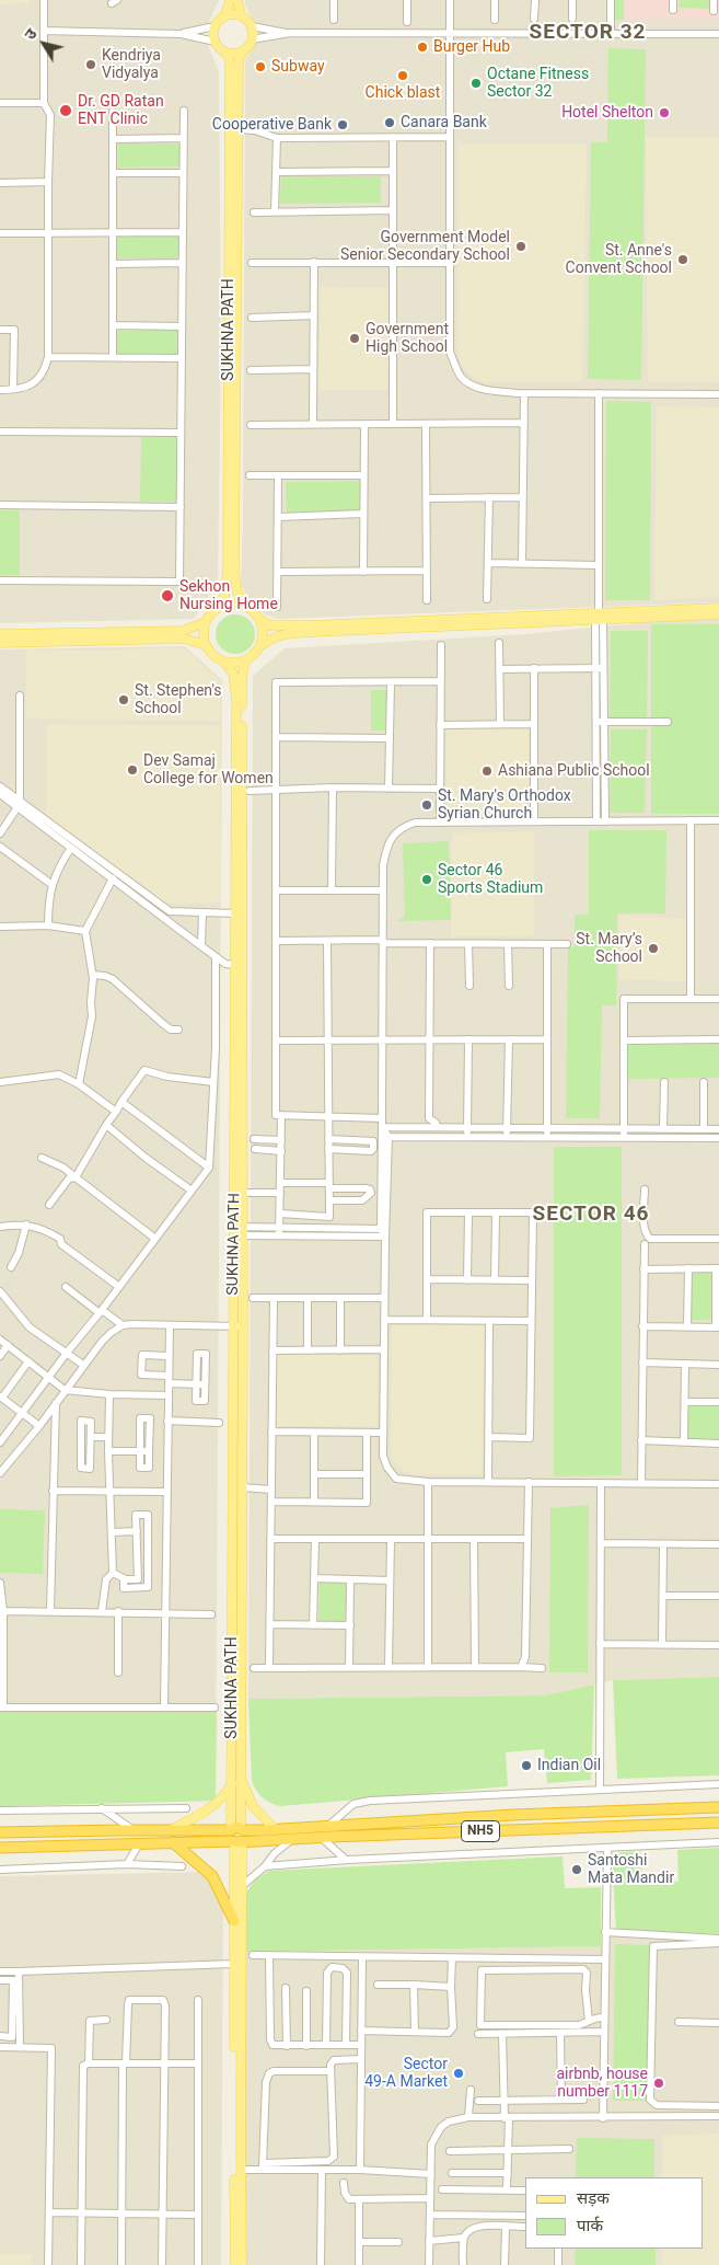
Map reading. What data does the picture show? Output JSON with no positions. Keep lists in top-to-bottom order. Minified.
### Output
{"streets":{"highway":["NH5"],"main road":["SUKHNA PATH"]},"crossings":[["SUKHNA PATH","NH5"]],"districts":["SECTOR 32","SECTOR 46"],"places":["Burger Hub","Kendriya Vidyalya","Subway","Chick blast","Octane Fitness Sector 32","Dr. GD Ratan ENT Clinic","Hotel Shelton","Canara Bank","Cooperative Bank","Government Model Senior Secondary School","St. Anne's Convent School","Government High School","Sekhon Nursing Home","St. Stephen's School","Dev Samaj College for Women","Ashiana Public School","St. Mary's Orthodox Syrian Church","Sector 46 Sports Stadium","St. Mary’s School","Indian Oil","Santoshi Mata Mandir","Sector 49-A Market","airbnb, house number 1117"],"legend":["सड़क","पार्क"],"north":"top left"}
